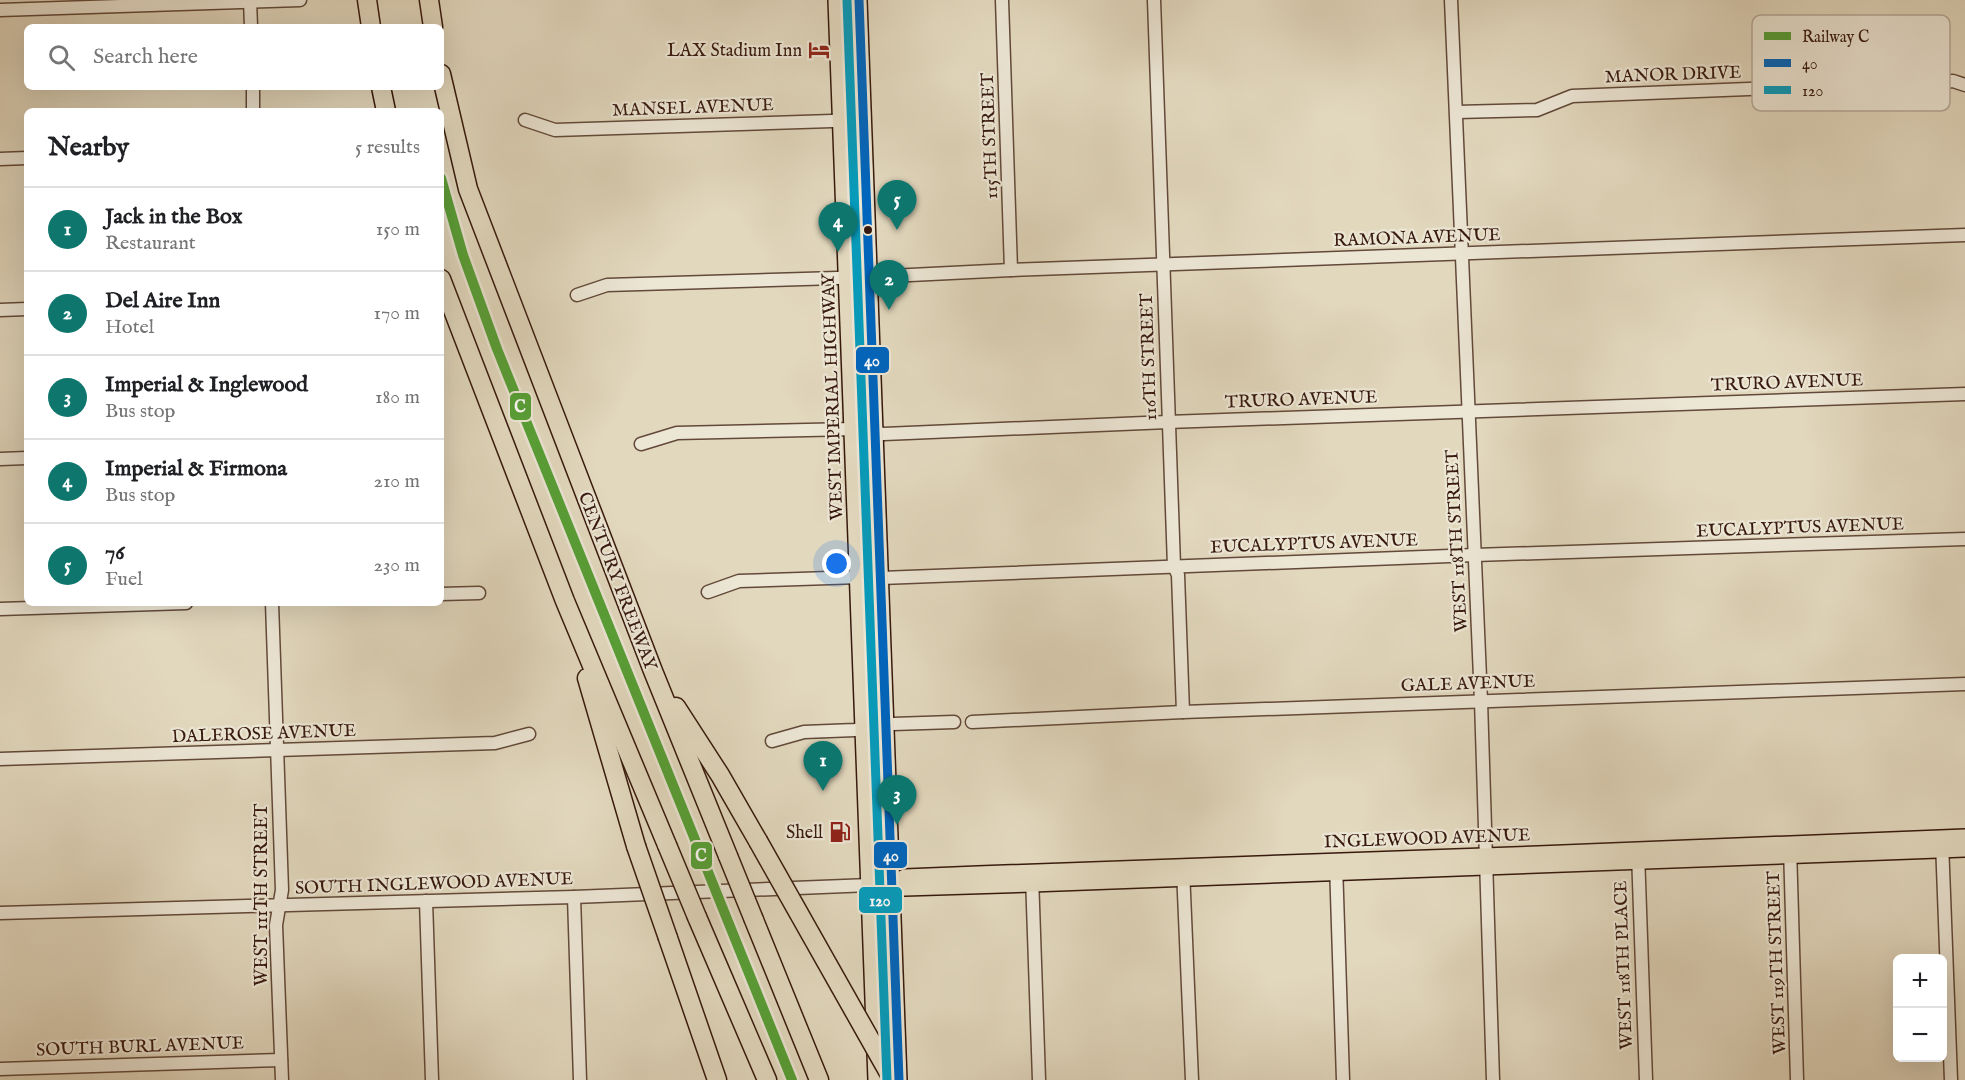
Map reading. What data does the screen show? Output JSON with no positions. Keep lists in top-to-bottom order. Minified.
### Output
{"streets":{"highway":["CENTURY FREEWAY"],"main road":["WEST IMPERIAL HIGHWAY","INGLEWOOD AVENUE"],"street":["MANOR DRIVE","MANSEL AVENUE","115TH STREET","RAMONA AVENUE","116TH STREET","TRURO AVENUE","EUCALYPTUS AVENUE","WEST 118TH STREET","GALE AVENUE","DALEROSE AVENUE","SOUTH INGLEWOOD AVENUE","WEST 111TH STREET","WEST 119TH STREET","WEST 118TH PLACE","SOUTH BURL AVENUE"]},"crossings":[["MANOR DRIVE","WEST 118TH STREET"],["MANSEL AVENUE","WEST IMPERIAL HIGHWAY"],["115TH STREET","RAMONA AVENUE"],["RAMONA AVENUE","116TH STREET"],["RAMONA AVENUE","WEST IMPERIAL HIGHWAY"],["RAMONA AVENUE","WEST 118TH STREET"],["116TH STREET","TRURO AVENUE"],["116TH STREET","EUCALYPTUS AVENUE"],["116TH STREET","GALE AVENUE"],["TRURO AVENUE","WEST IMPERIAL HIGHWAY"],["TRURO AVENUE","WEST 118TH STREET"],["WEST IMPERIAL HIGHWAY","EUCALYPTUS AVENUE"],["WEST IMPERIAL HIGHWAY","INGLEWOOD AVENUE"],["WEST IMPERIAL HIGHWAY","SOUTH INGLEWOOD AVENUE"],["EUCALYPTUS AVENUE","WEST 118TH STREET"],["WEST 118TH STREET","GALE AVENUE"],["WEST 118TH STREET","INGLEWOOD AVENUE"],["DALEROSE AVENUE","WEST 111TH STREET"],["INGLEWOOD AVENUE","SOUTH INGLEWOOD AVENUE"],["INGLEWOOD AVENUE","WEST 119TH STREET"],["INGLEWOOD AVENUE","WEST 118TH PLACE"],["SOUTH INGLEWOOD AVENUE","WEST 111TH STREET"],["WEST 111TH STREET","SOUTH BURL AVENUE"]],"places":{"hotel":["LAX Stadium Inn"],"fuel station":["Shell"]},"lines":["transit line 40","transit line 120","rail line C"],"legend":["Railway C","40","120"],"page":{"search":"Search here","heading":["Nearby","5 results"],"pins":["5","4","2","1","3"],"list":[{"mark":"1","name":"Jack in the Box","note":"Restaurant","value":"150 m"},{"mark":"2","name":"Del Aire Inn","note":"Hotel","value":"170 m"},{"mark":"3","name":"Imperial & Inglewood","note":"Bus stop","value":"180 m"},{"mark":"4","name":"Imperial & Firmona","note":"Bus stop","value":"210 m"},{"mark":"5","name":"76","note":"Fuel","value":"230 m"}],"map_buttons":["+","−"]}}
